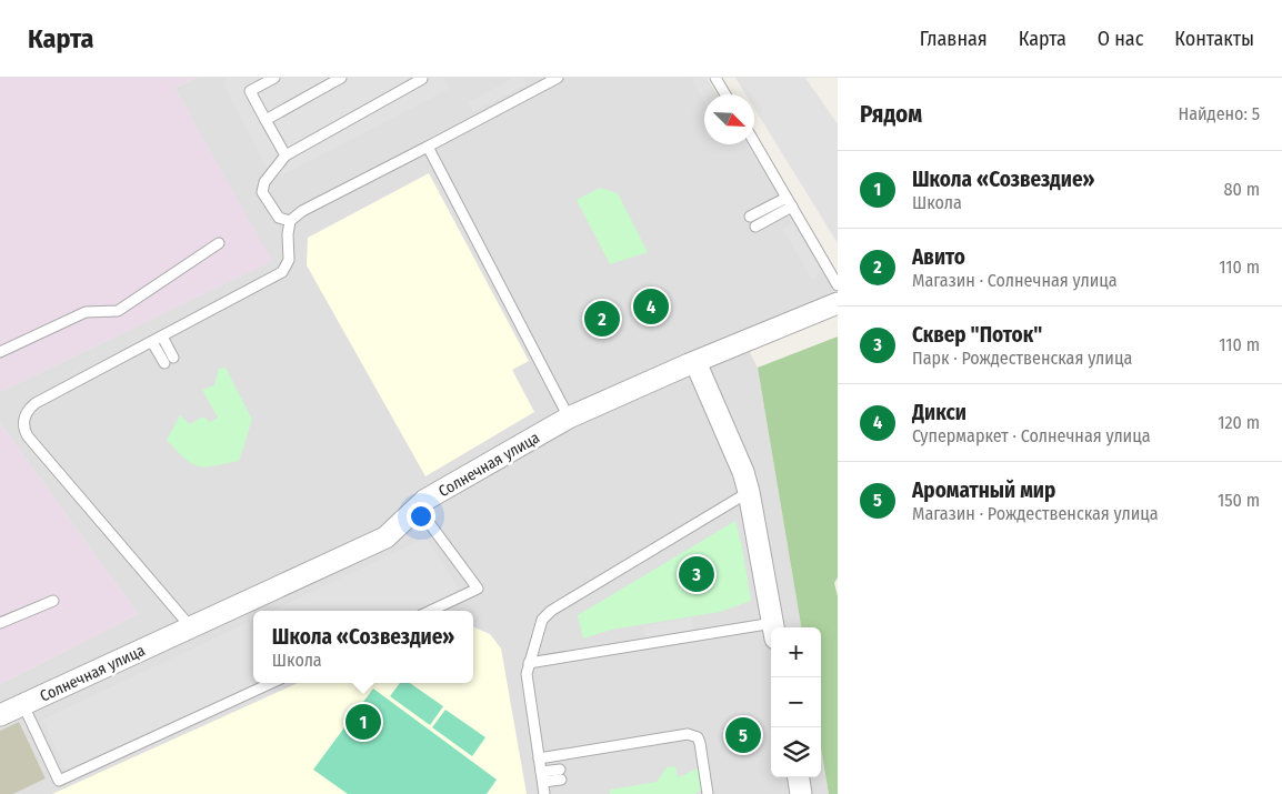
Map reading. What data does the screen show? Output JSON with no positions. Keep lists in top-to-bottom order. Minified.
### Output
{"streets":{"street":["Солнечная улица"]},"north":"bottom right","page":{"header":"Карта","nav":["Главная","Карта","О нас","Контакты"],"heading":["Рядом","Найдено: 5"],"list":[{"mark":"1","name":"Школа «Созвездие»","note":"Школа","value":"80 m"},{"mark":"2","name":"Авито","note":"Магазин · Солнечная улица","value":"110 m"},{"mark":"3","name":"Сквер \"Поток\"","note":"Парк · Рождественская улица","value":"110 m"},{"mark":"4","name":"Дикси","note":"Супермаркет · Солнечная улица","value":"120 m"},{"mark":"5","name":"Ароматный мир","note":"Магазин · Рождественская улица","value":"150 m"}],"pins":["4","2","3","1","5"],"popup":["Школа «Созвездие»","Школа"],"map_buttons":["+","−"]}}
